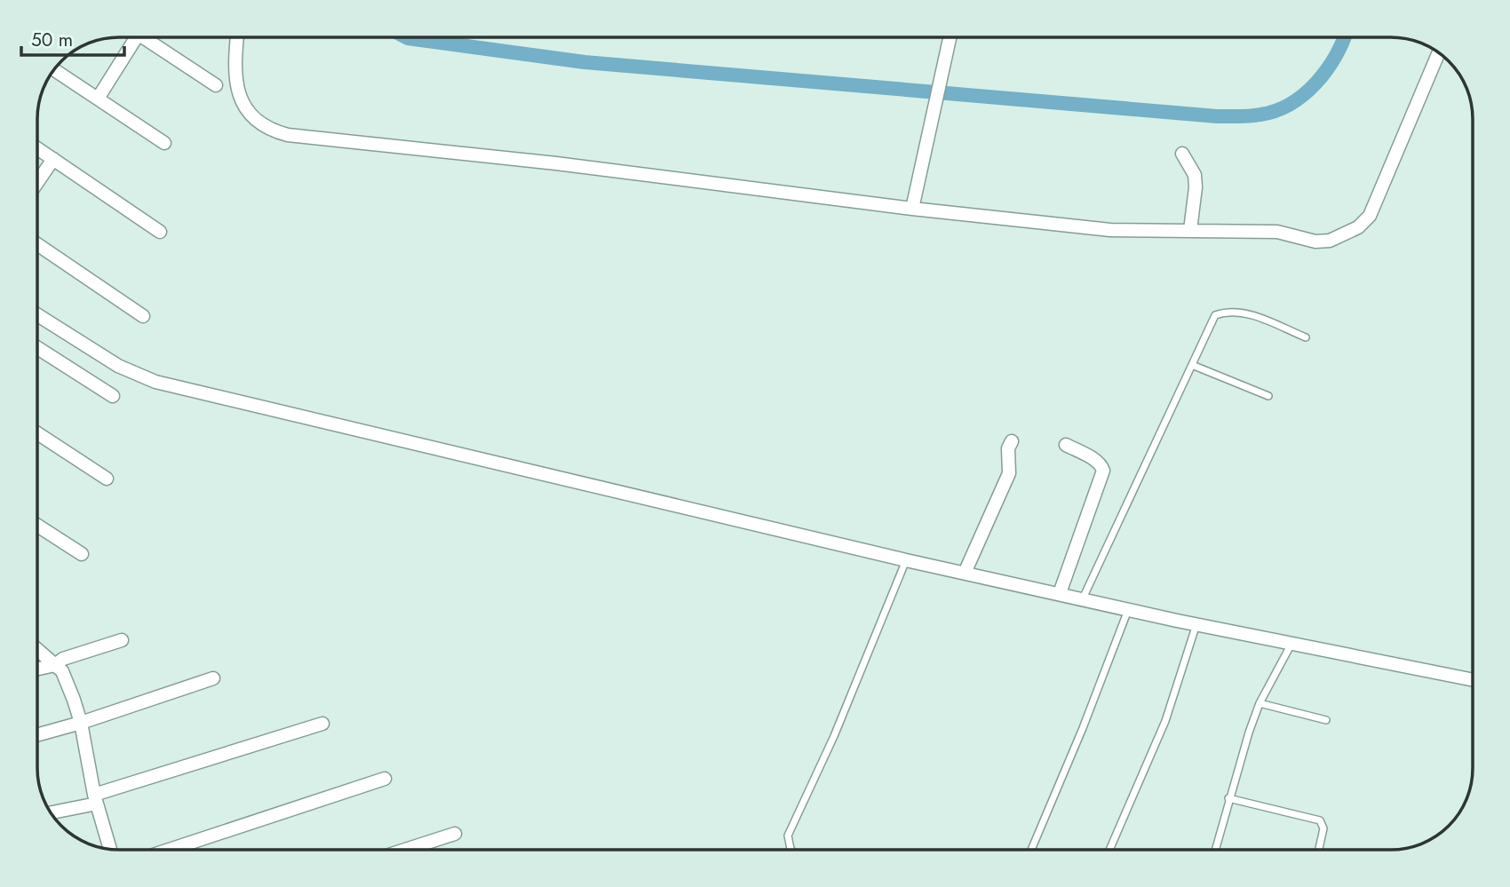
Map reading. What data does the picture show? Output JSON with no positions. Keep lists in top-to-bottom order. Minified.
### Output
{"scale_bar":"50 m"}
